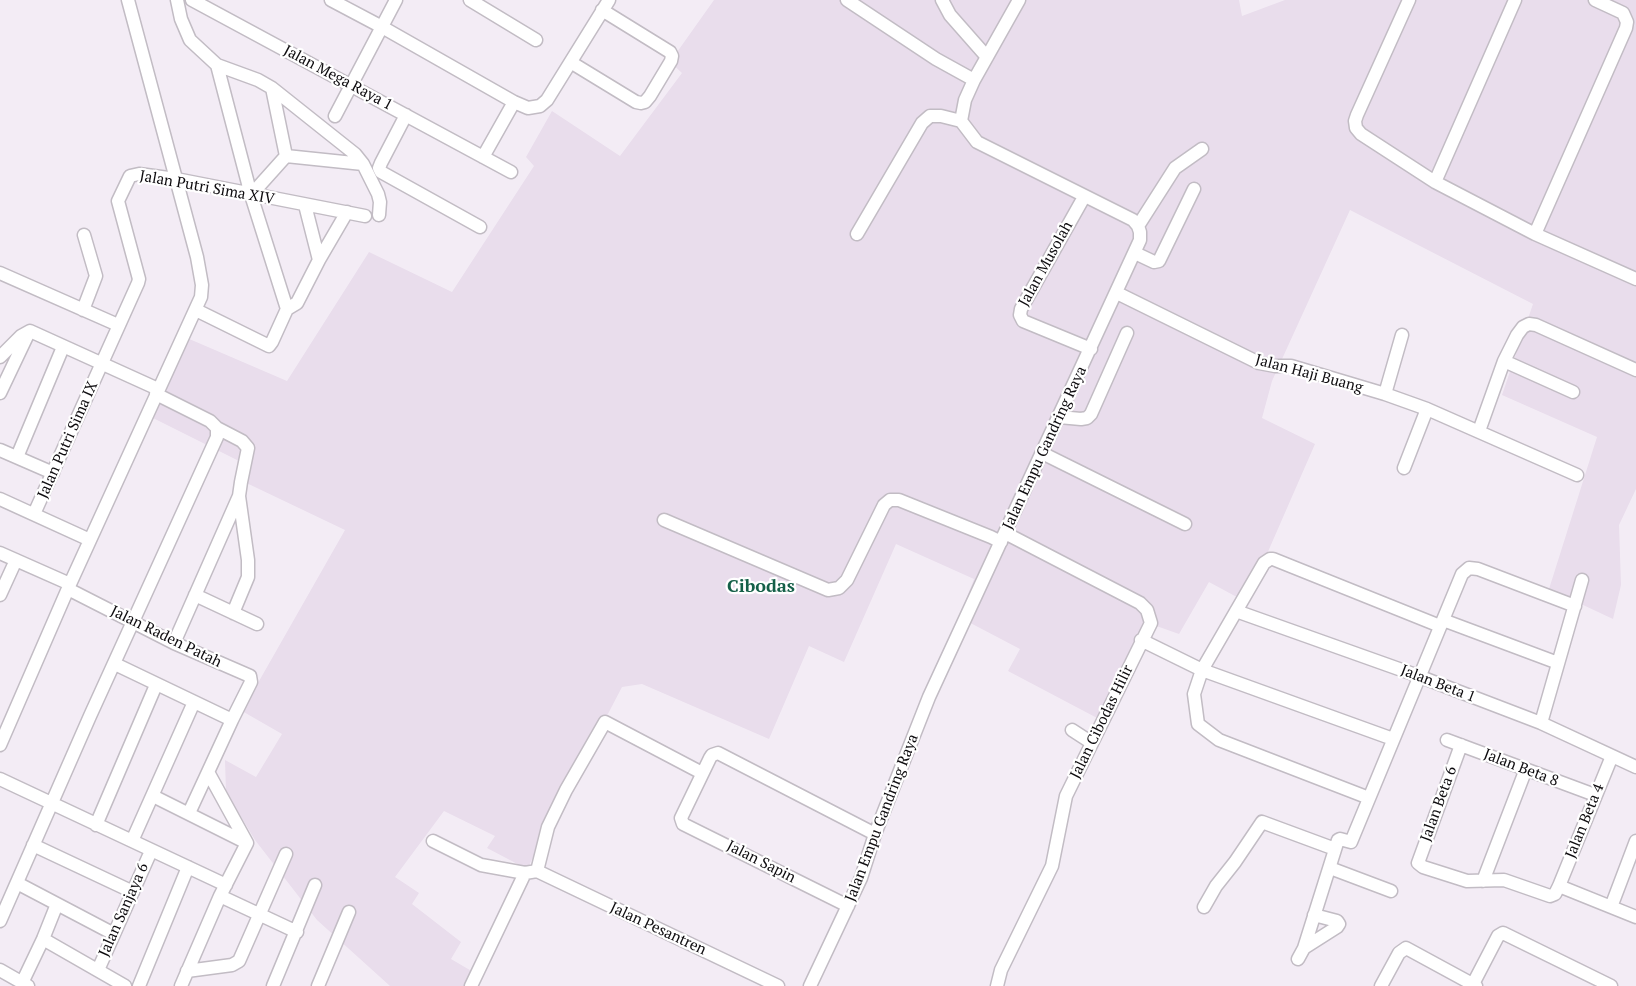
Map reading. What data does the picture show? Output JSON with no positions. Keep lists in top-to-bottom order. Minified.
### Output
{"streets":{"street":["Jalan Mega Raya 1","Jalan Putri Sima XIV","Jalan Musolah","Jalan Haji Buang","Jalan Putri Sima IX","Jalan Empu Gandring Raya","Jalan Raden Patah","Jalan Beta 1","Jalan Cibodas Hilir","Jalan Beta 8","Jalan Beta 6","Jalan Beta 4","Jalan Sapin","Jalan Sanjaya 6","Jalan Pesantren"]},"crossings":[["Jalan Putri Sima XIV","Jalan Putri Sima IX"],["Jalan Musolah","Jalan Empu Gandring Raya"],["Jalan Haji Buang","Jalan Empu Gandring Raya"],["Jalan Empu Gandring Raya","Jalan Cibodas Hilir"],["Jalan Empu Gandring Raya","Jalan Sapin"],["Jalan Beta 1","Jalan Beta 4"],["Jalan Beta 8","Jalan Beta 6"],["Jalan Beta 8","Jalan Beta 4"]],"districts":["Cibodas"]}
